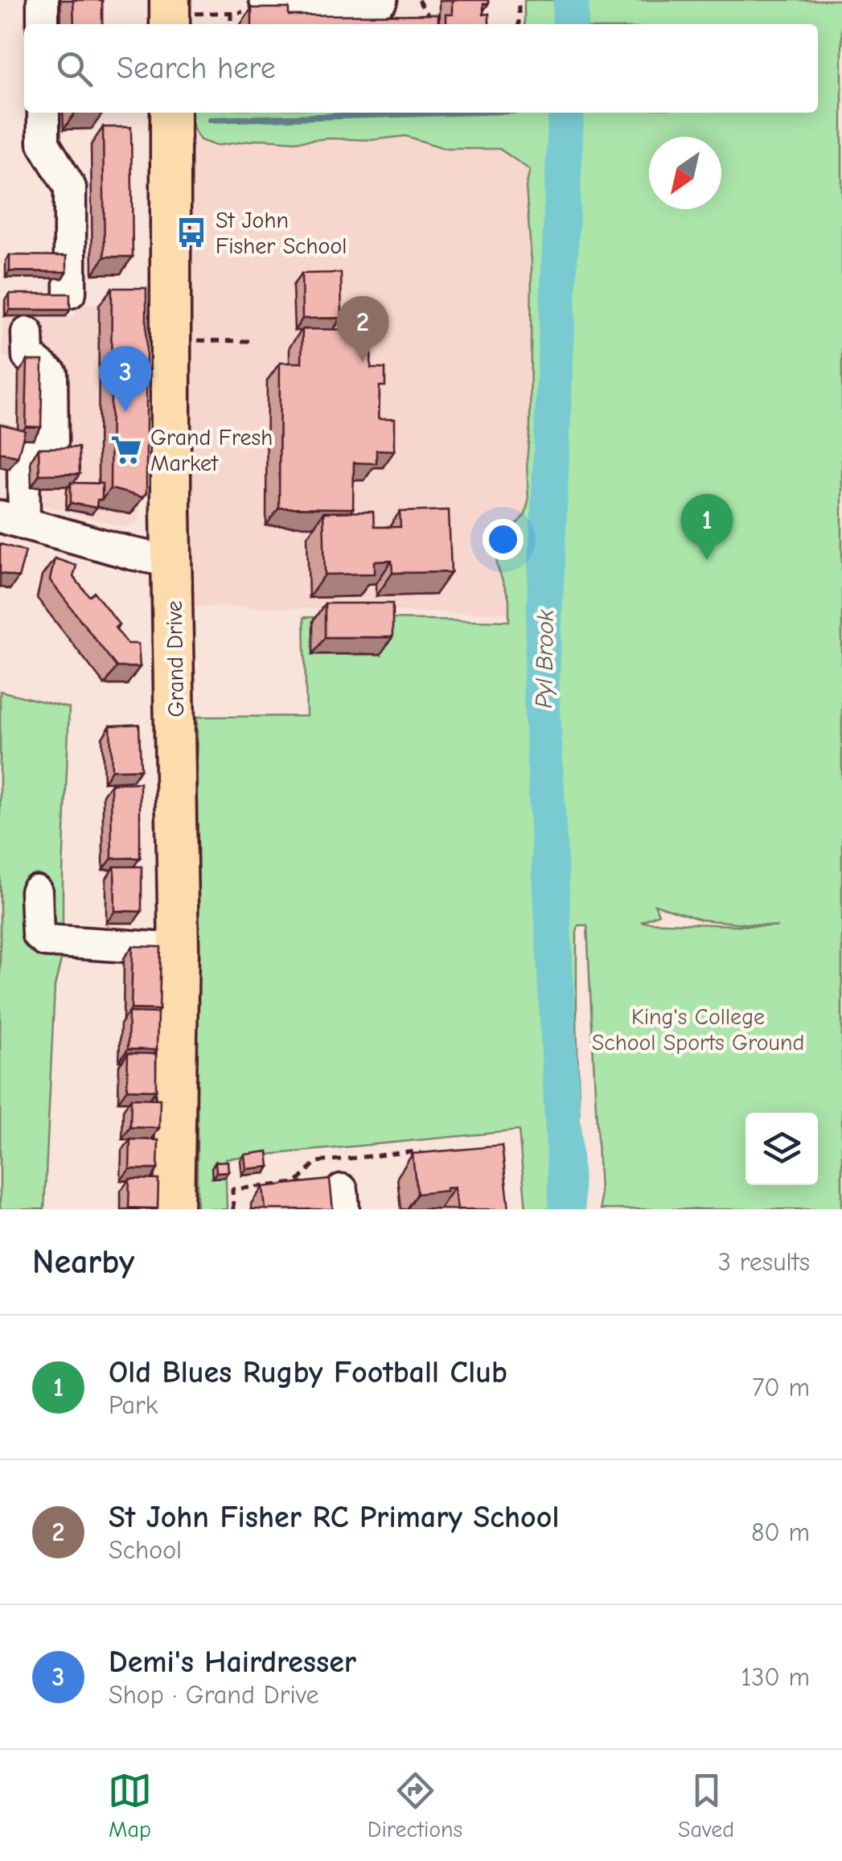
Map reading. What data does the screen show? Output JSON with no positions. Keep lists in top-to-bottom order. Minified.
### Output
{"streets":{"main road":["Grand Drive"]},"water":["Pyl Brook"],"parks":["King's College School Sports Ground"],"places":{"bus stop":["St John Fisher School"],"supermarket":["Grand Fresh Market"]},"north":"bottom left","page":{"search":"Search here","pins":["2","3","1"],"heading":["Nearby","3 results"],"list":[{"mark":"1","name":"Old Blues Rugby Football Club","note":"Park","value":"70 m"},{"mark":"2","name":"St John Fisher RC Primary School","note":"School","value":"80 m"},{"mark":"3","name":"Demi's Hairdresser","note":"Shop · Grand Drive","value":"130 m"}],"nav":["Map","Directions","Saved"]}}
